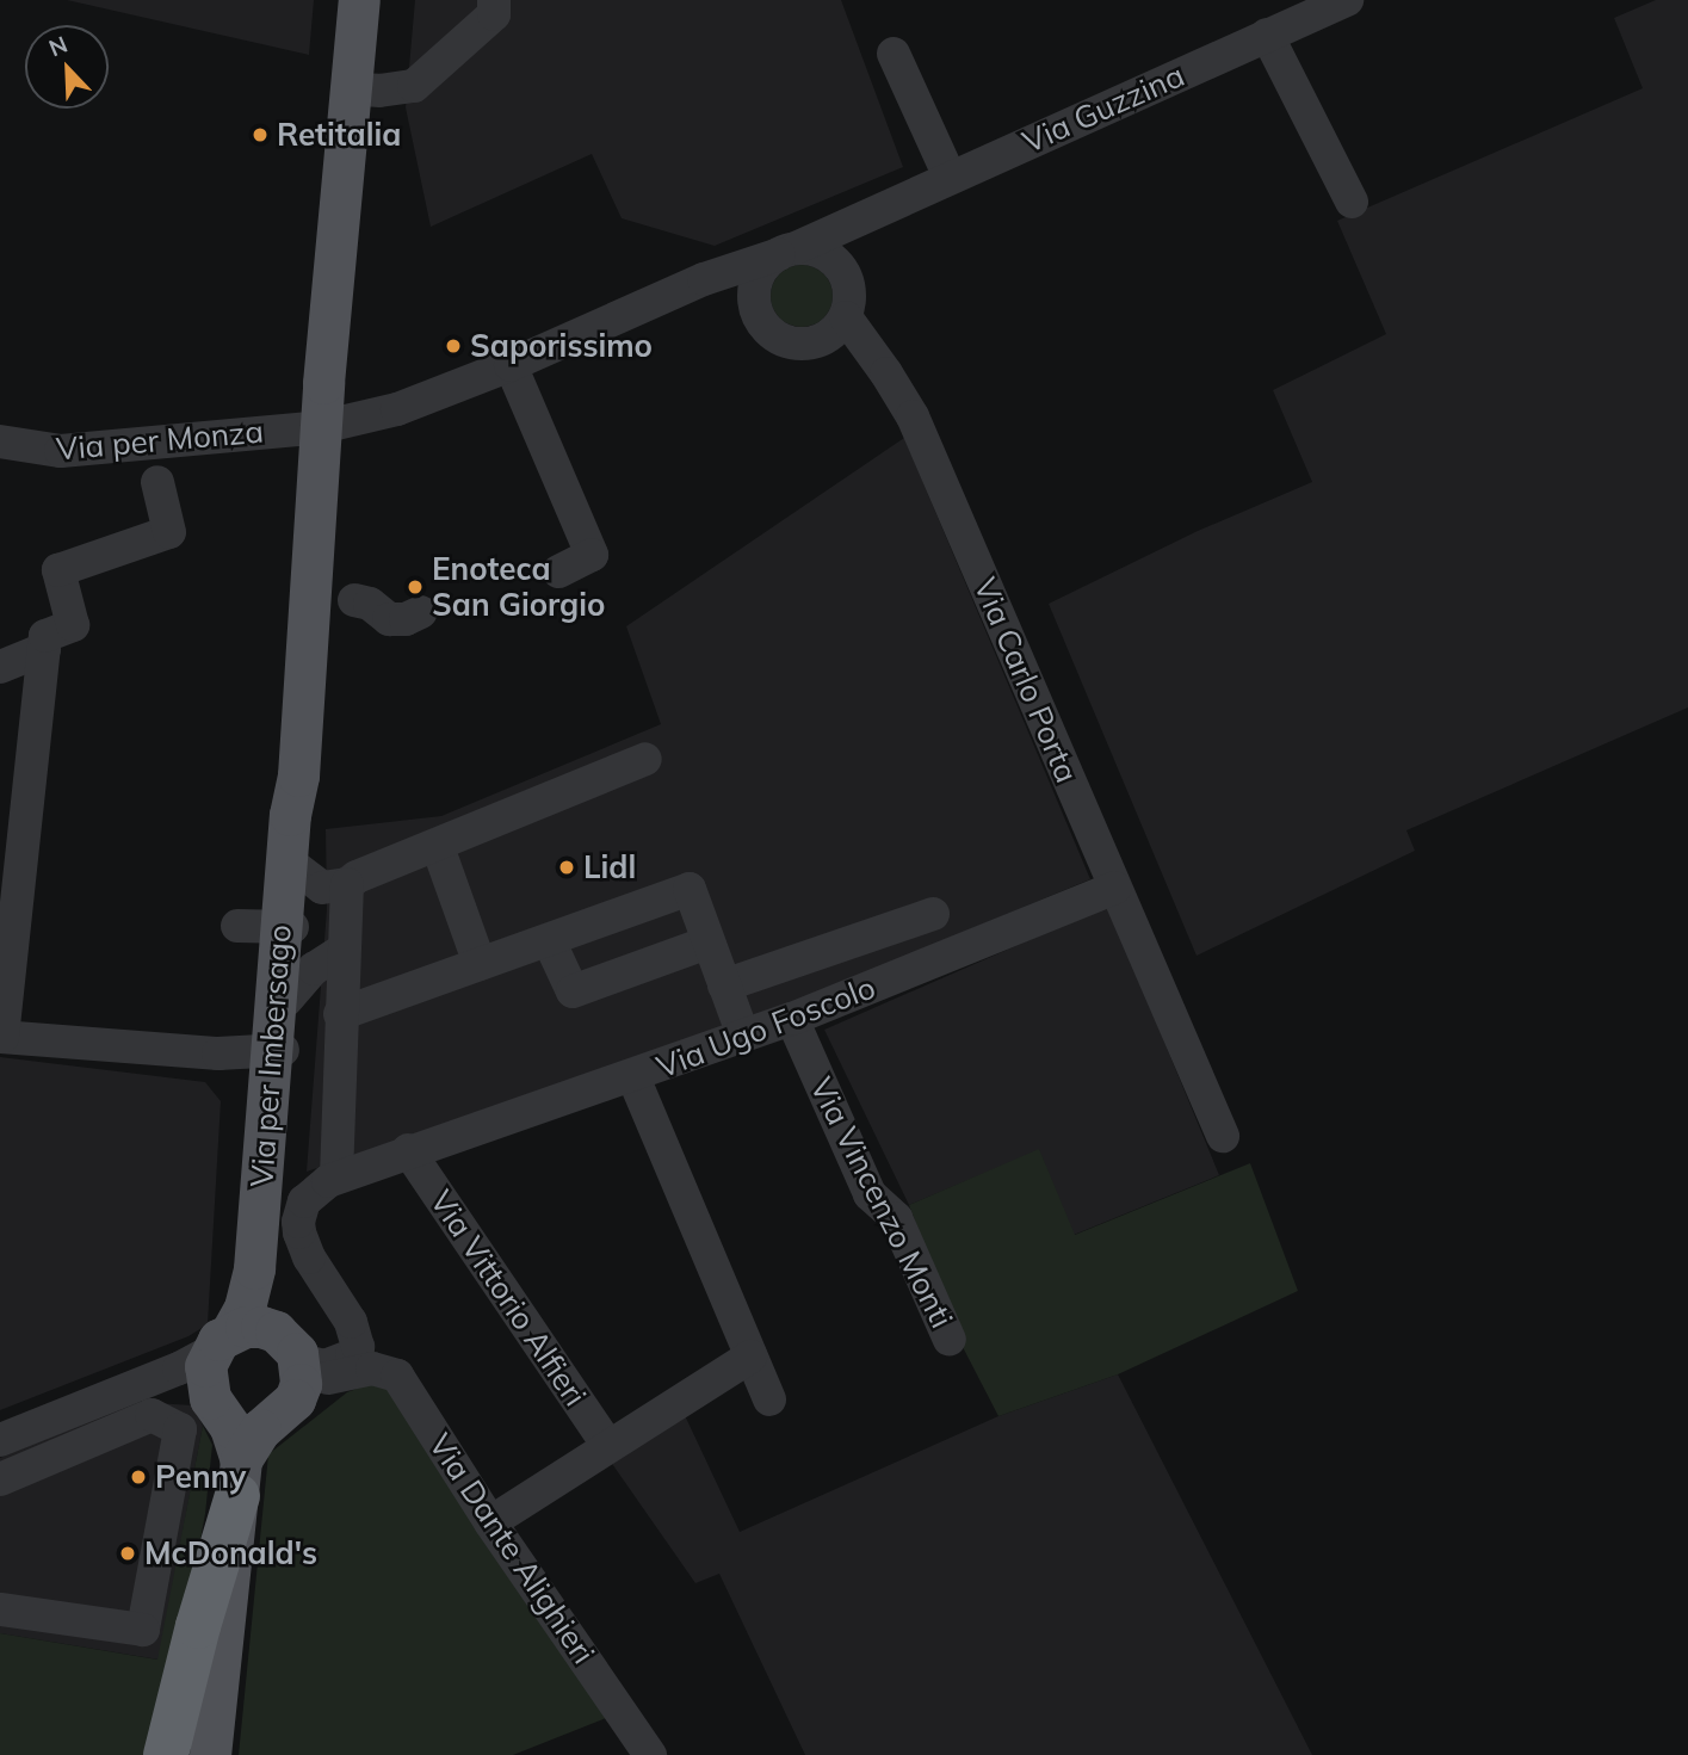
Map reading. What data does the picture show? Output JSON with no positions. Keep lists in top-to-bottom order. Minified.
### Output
{"streets":{"main road":["Via per Imbersago"],"street":["Via Guzzina","Via per Monza","Via Carlo Porta","Via Ugo Foscolo","Via Vincenzo Monti","Via Vittorio Alfieri","Via Dante Alighieri"]},"crossings":[["Via Guzzina","Via per Monza"],["Via Guzzina","Via Carlo Porta"],["Via Guzzina","Via per Imbersago"],["Via per Monza","Via per Imbersago"],["Via Carlo Porta","Via Ugo Foscolo"],["Via Ugo Foscolo","Via Vincenzo Monti"],["Via Ugo Foscolo","Via Vittorio Alfieri"],["Via per Imbersago","Via Dante Alighieri"]],"places":["Retitalia","Saporissimo","Enoteca San Giorgio","Lidl","Penny","McDonald's"],"north":"top left"}
